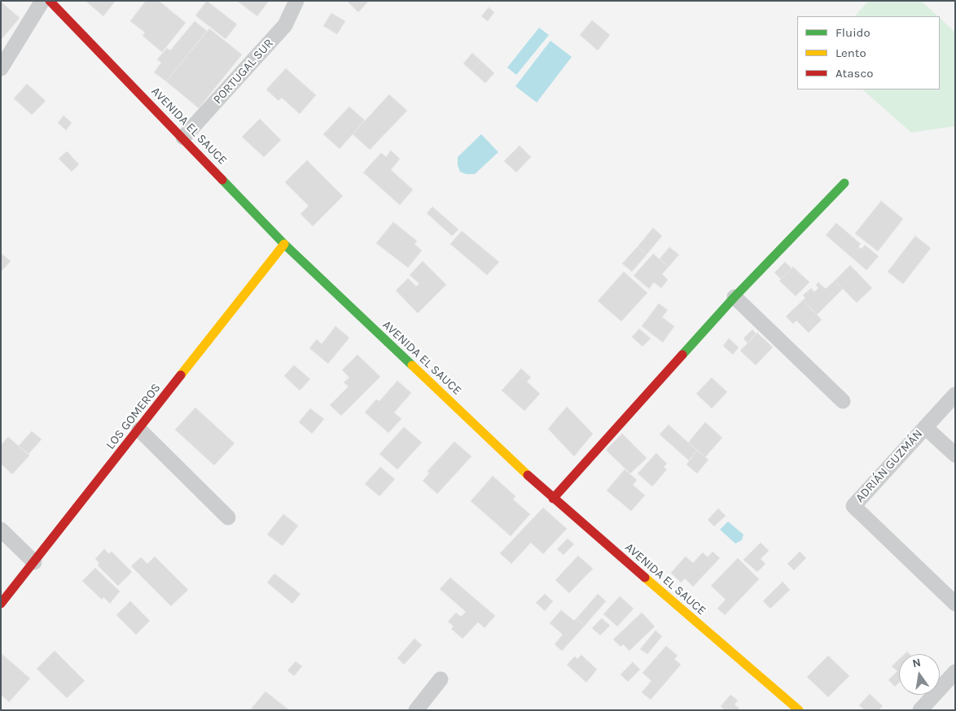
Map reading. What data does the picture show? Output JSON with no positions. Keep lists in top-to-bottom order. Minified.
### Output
{"streets":{"street":["PORTUGAL SUR","AVENIDA EL SAUCE","LOS GOMEROS","ADRIÁN GUZMÁN"]},"crossings":[["PORTUGAL SUR","AVENIDA EL SAUCE"],["AVENIDA EL SAUCE","LOS GOMEROS"]],"legend":["Fluido","Lento","Atasco"],"north":"top"}
